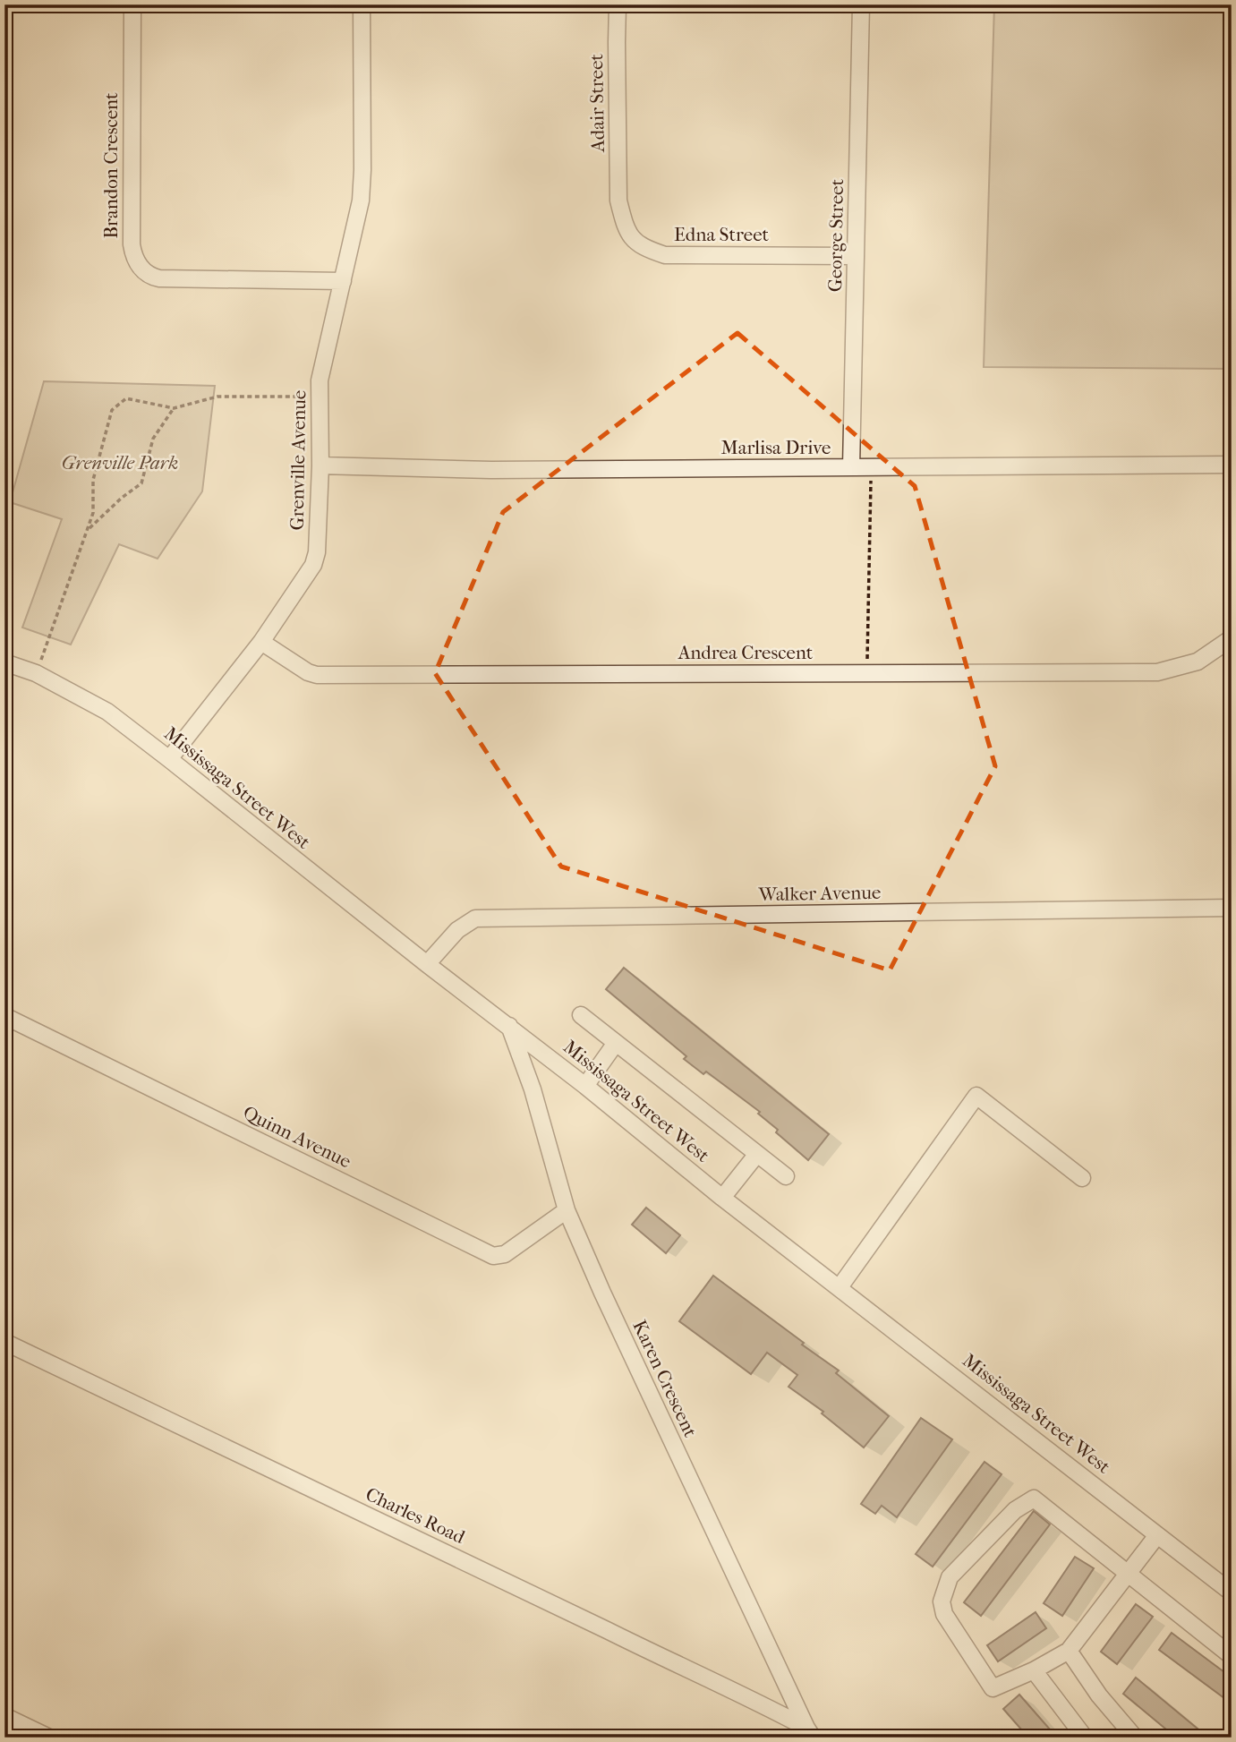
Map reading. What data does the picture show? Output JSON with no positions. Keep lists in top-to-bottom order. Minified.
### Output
{"streets":{"street":["Adair Street","Brandon Crescent","Edna Street","George Street","Marlisa Drive","Grenville Avenue","Andrea Crescent","Mississaga Street West","Walker Avenue","Quinn Avenue","Karen Crescent","Charles Road"]},"crossings":[["Adair Street","Edna Street"],["Brandon Crescent","Grenville Avenue"],["Edna Street","George Street"],["George Street","Marlisa Drive"],["Marlisa Drive","Grenville Avenue"],["Grenville Avenue","Andrea Crescent"],["Grenville Avenue","Mississaga Street West"],["Mississaga Street West","Walker Avenue"],["Mississaga Street West","Karen Crescent"],["Quinn Avenue","Karen Crescent"],["Karen Crescent","Charles Road"]],"parks":["Grenville Park"]}
